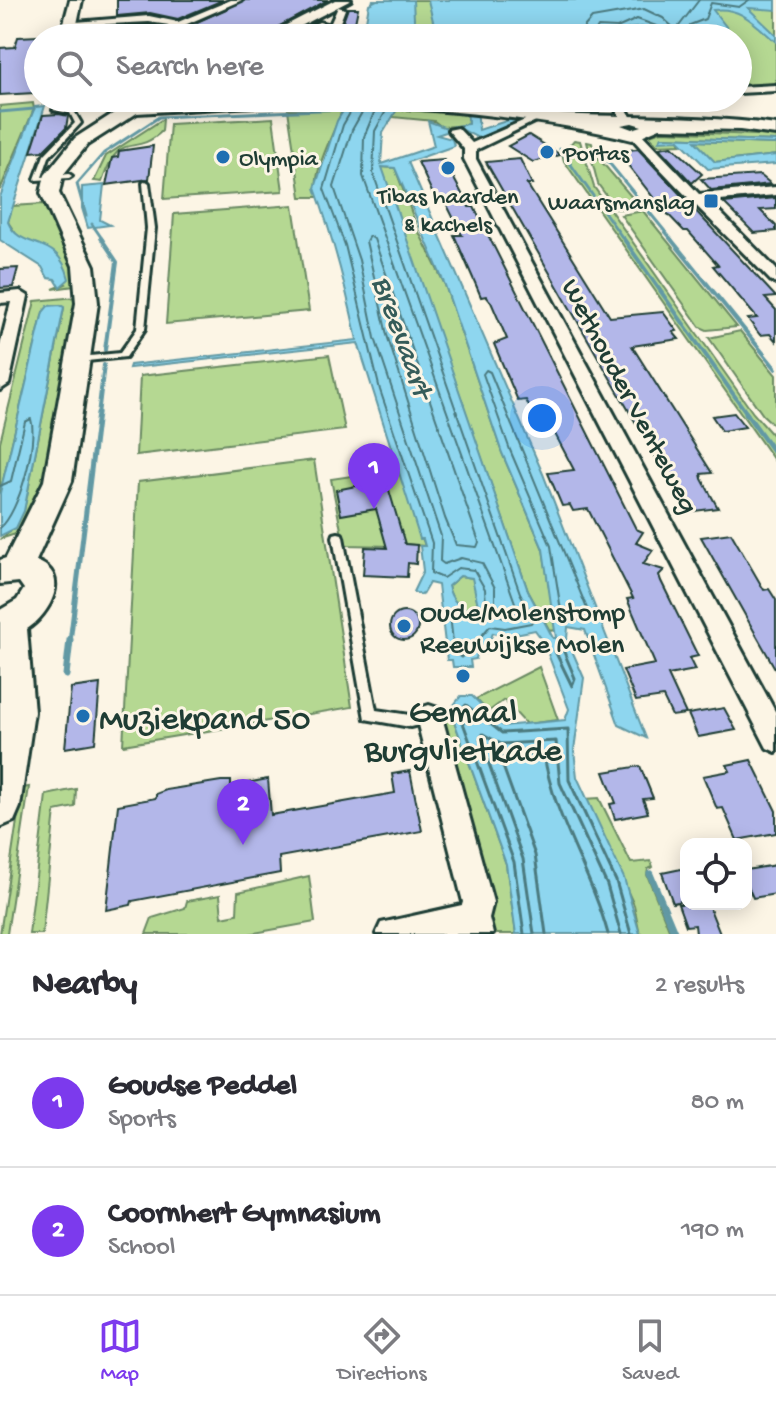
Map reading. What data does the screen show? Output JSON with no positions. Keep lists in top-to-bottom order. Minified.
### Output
{"streets":{"street":["Wethouder Venteweg"]},"water":["Breevaart"],"places":{"other":["Portas","Olympia","Tibas haarden & kachels","Oude/Molenstomp Reeuwijkse Molen","Gemaal Burgvlietkade","Muziekpand 50"],"transit":["Waarsmanslag"]},"page":{"search":"Search here","pins":["1","2"],"heading":["Nearby","2 results"],"list":[{"mark":"1","name":"Goudse Peddel","note":"Sports","value":"80 m"},{"mark":"2","name":"Coornhert Gymnasium","note":"School","value":"190 m"}],"nav":["Map","Directions","Saved"]}}
